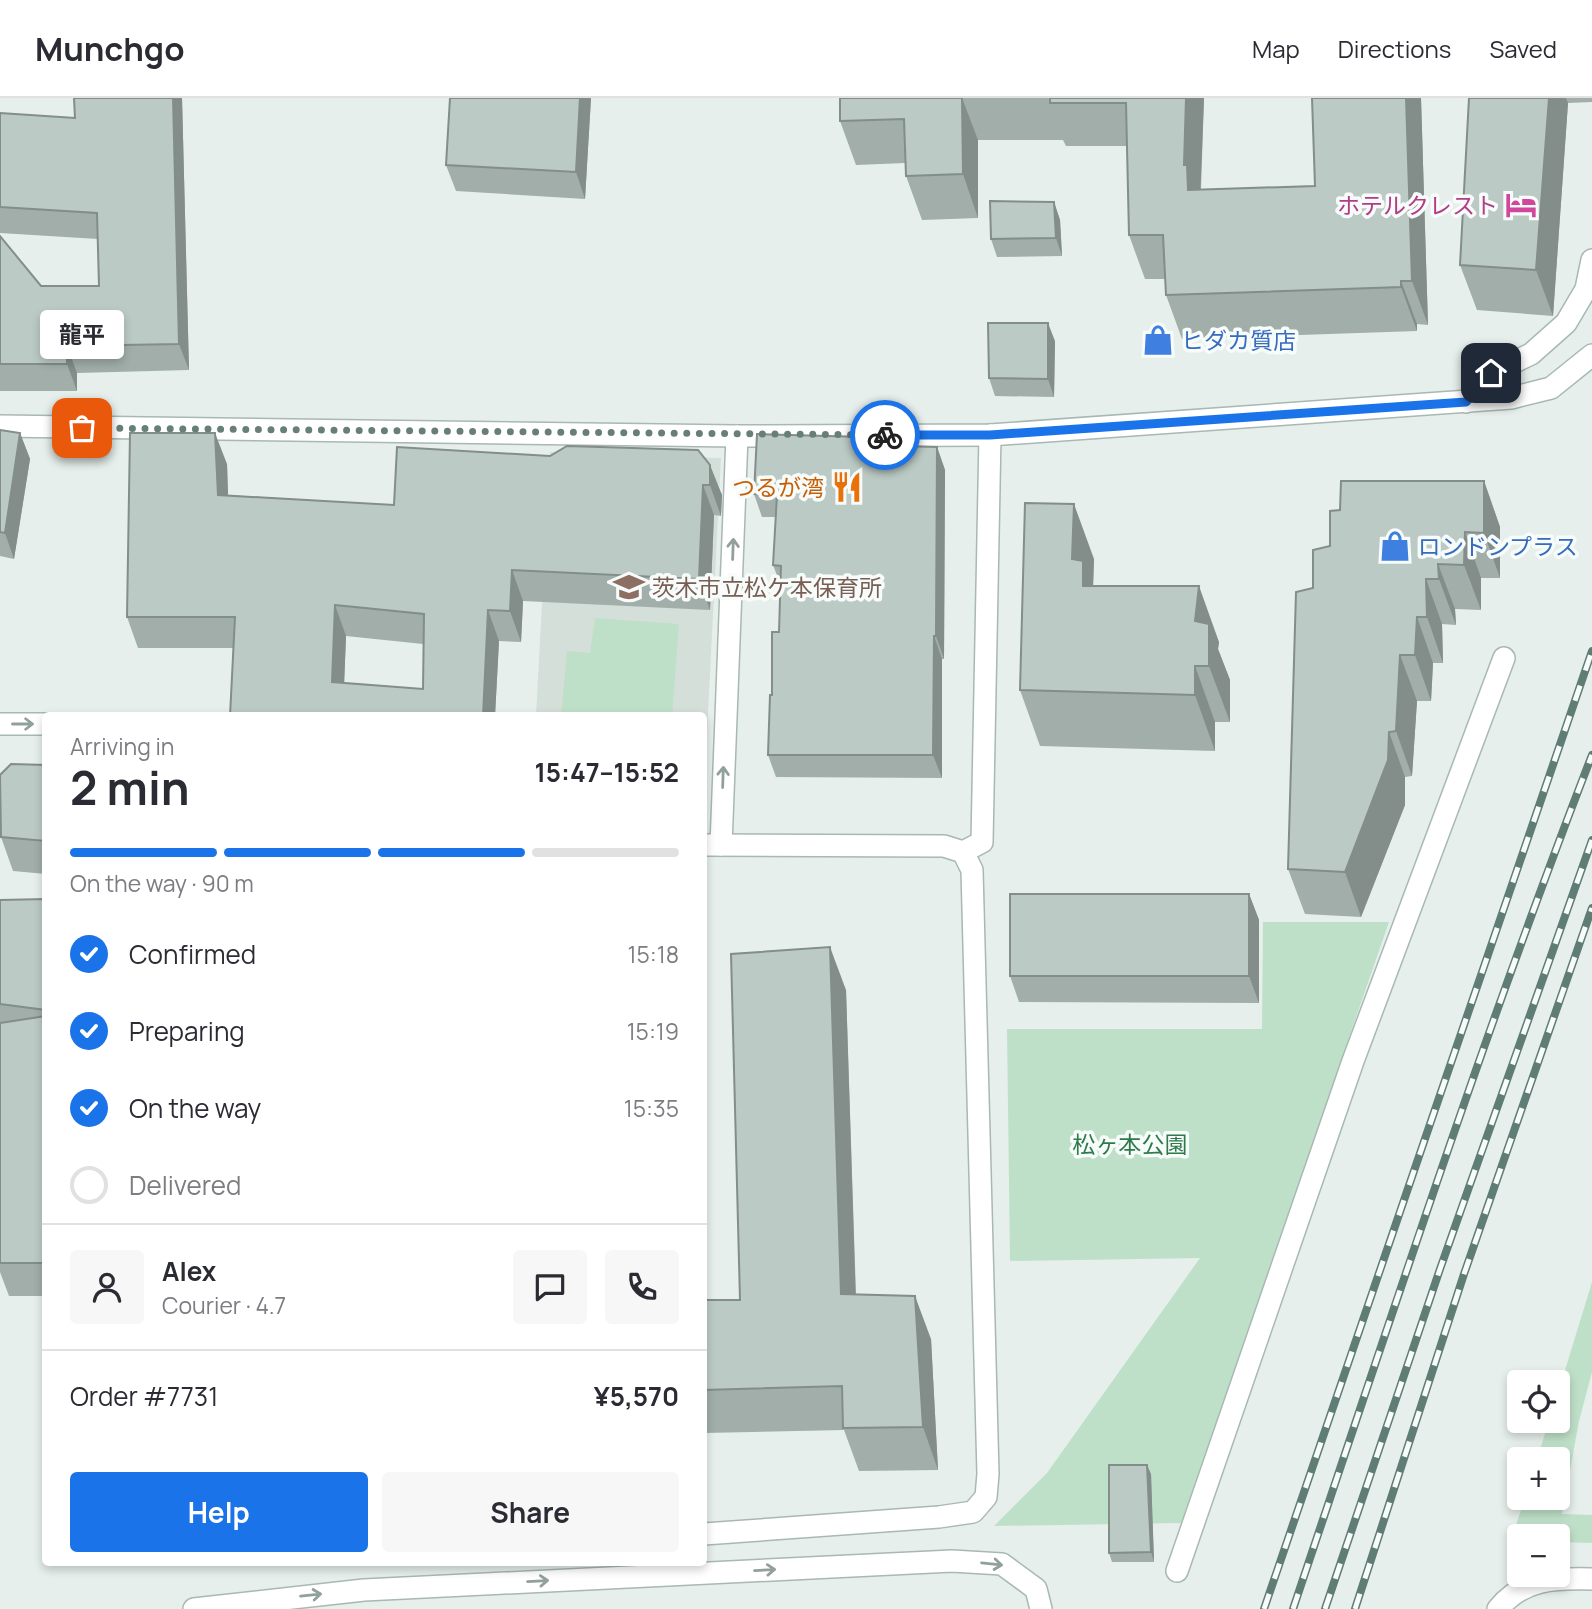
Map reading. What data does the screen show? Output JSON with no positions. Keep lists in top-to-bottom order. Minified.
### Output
{"parks":["松ヶ本公園"],"places":{"hotel":["ホテルクレスト"],"shop":["ヒダカ質店","ロンドンプラス"],"other":["龍平"],"restaurant":["つるが湾"],"school or university":["茨木市立松ケ本保育所"]},"page":{"header":"Munchgo","nav":["Map","Directions","Saved"],"bubble":"龍平","heading":["2 min","Arriving in","15:47–15:52"],"panel":["Alex","Courier · 4.7","Order #7731","¥5,570"],"bar":"On the way · 90 m","list":[["Confirmed","15:18"],["Preparing","15:19"],["On the way","15:35"],"Delivered"],"map_buttons":["+","−"],"buttons":["Help","Share"]}}
